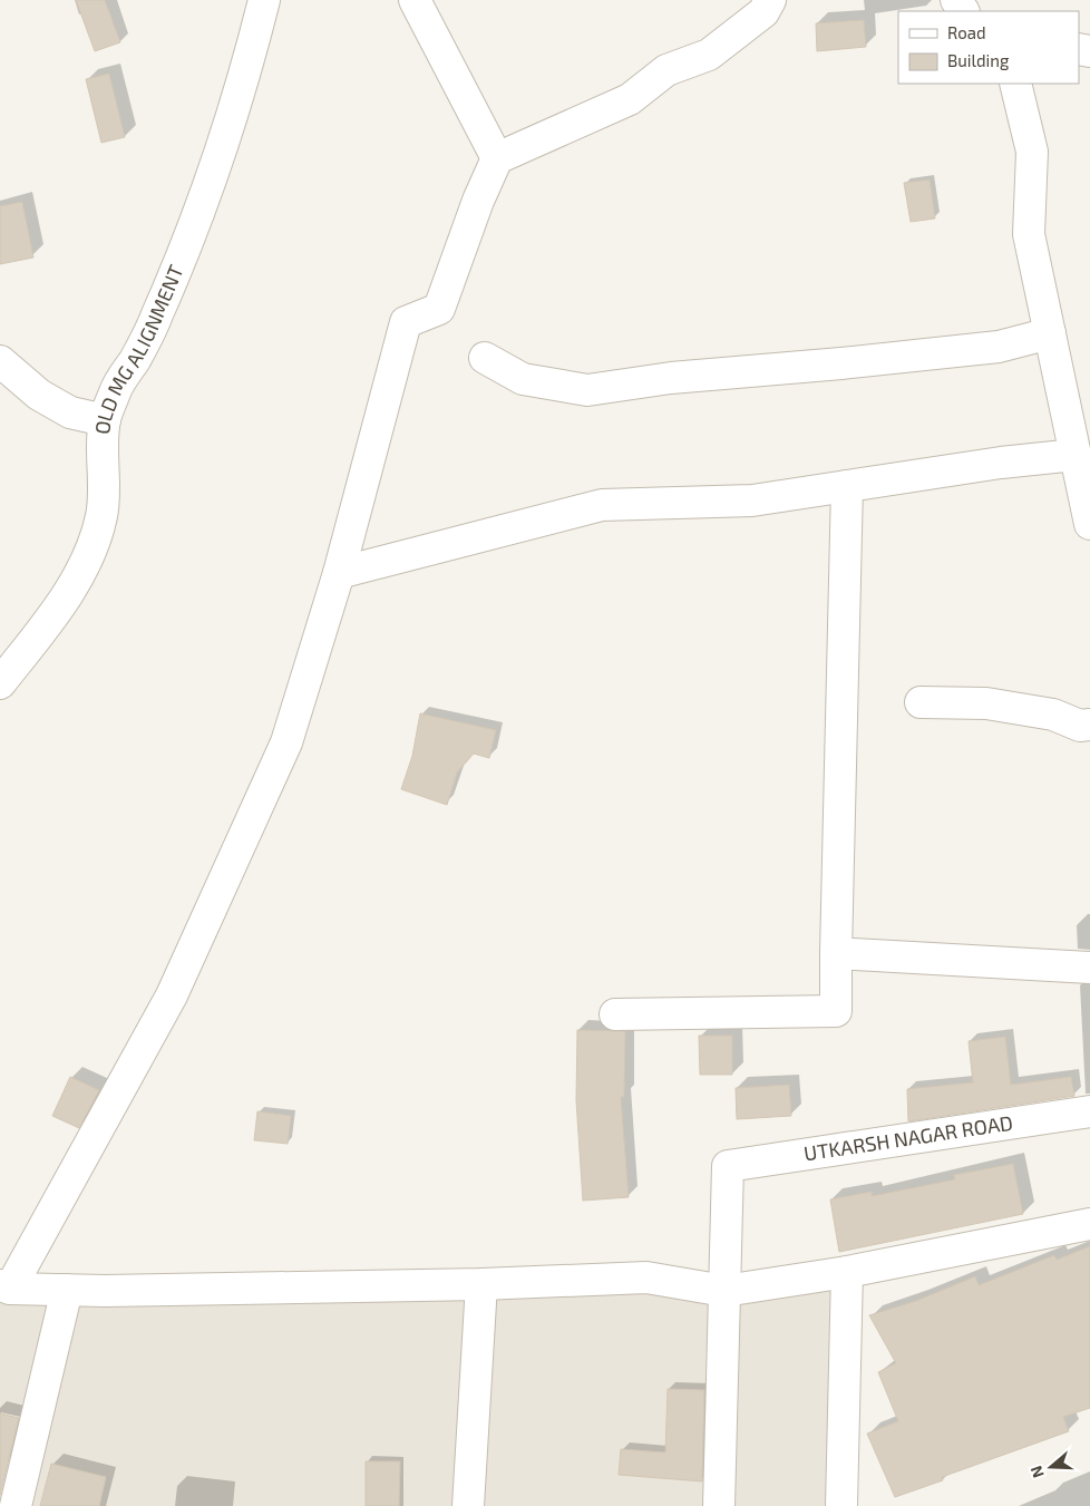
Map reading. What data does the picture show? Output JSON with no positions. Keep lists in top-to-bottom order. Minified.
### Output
{"streets":{"street":["OLD MG ALIGNMENT","UTKARSH NAGAR ROAD"]},"legend":["Road","Building"],"north":"left"}
